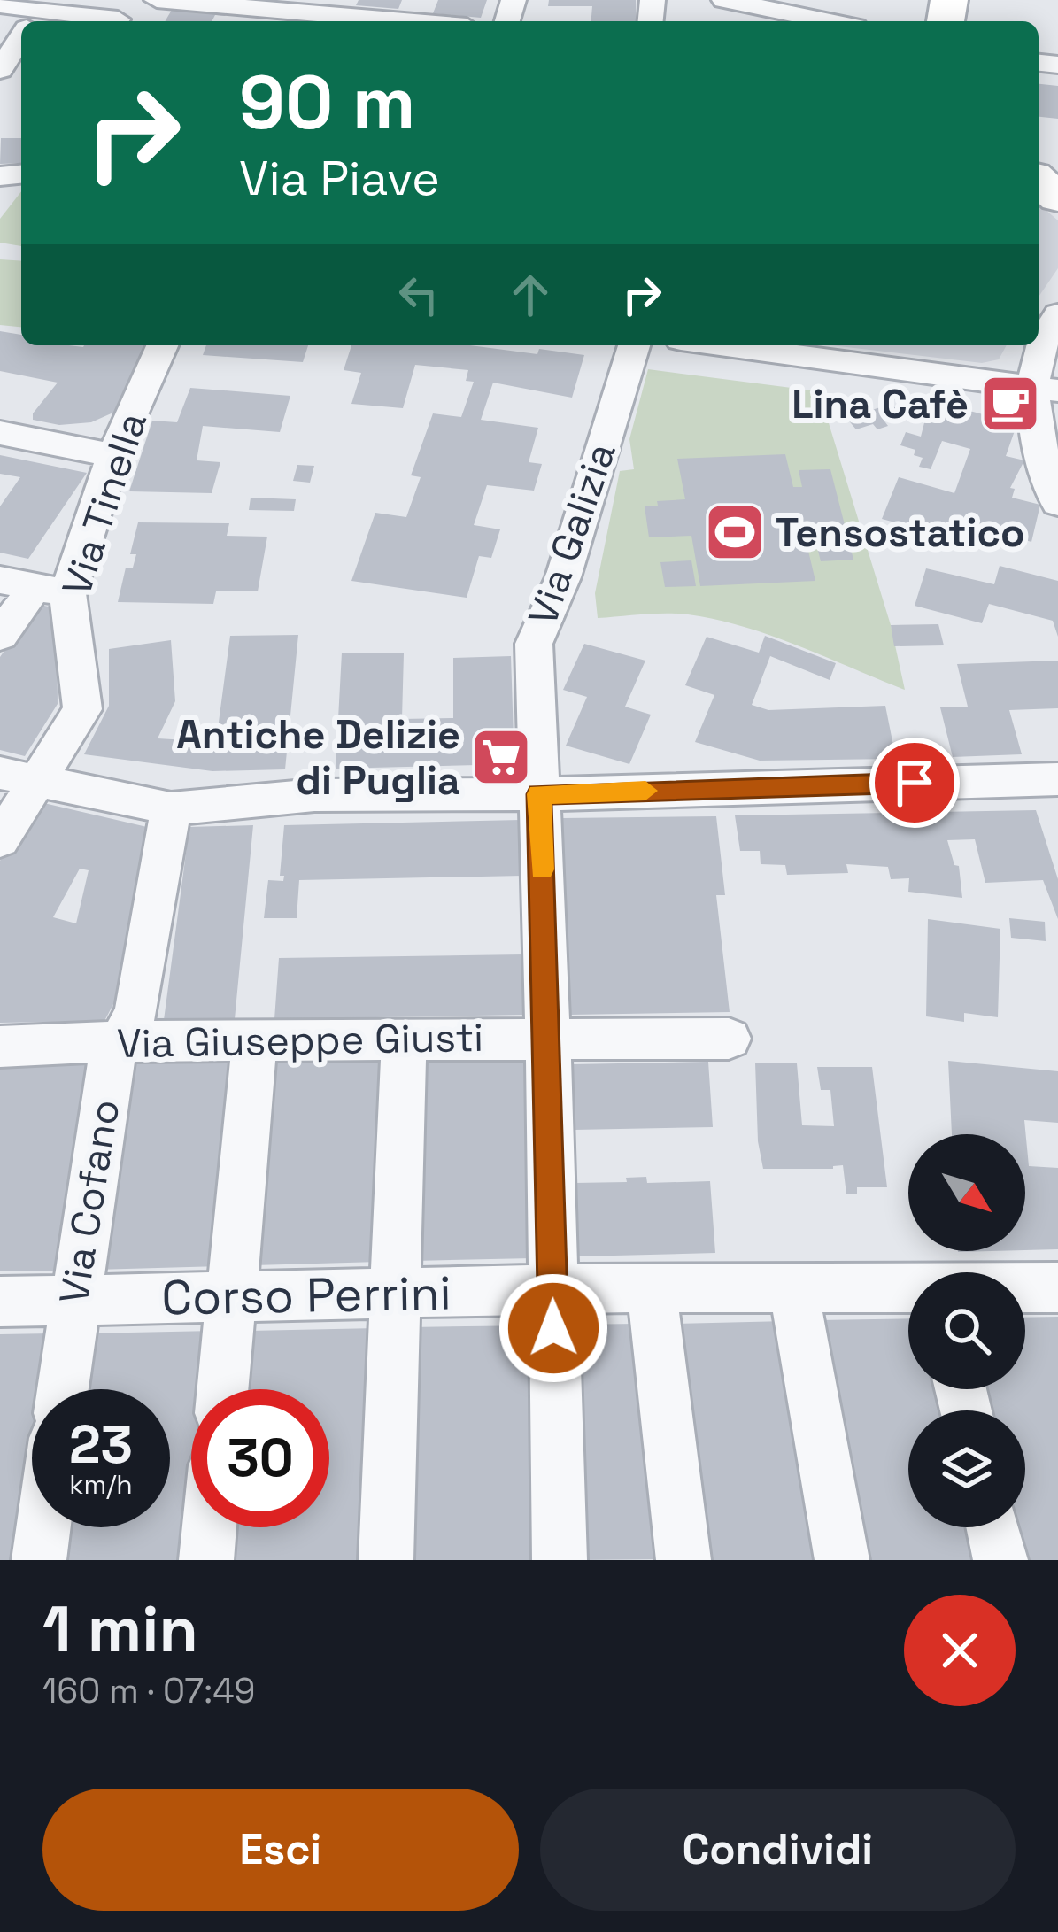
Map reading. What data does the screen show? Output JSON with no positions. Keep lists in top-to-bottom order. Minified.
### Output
{"streets":{"street":["Via Tinella","Via Galizia","Via Giuseppe Giusti","Via Cofano","Corso Perrini"]},"crossings":[["Via Galizia","Via Giuseppe Giusti"],["Via Galizia","Corso Perrini"],["Via Giuseppe Giusti","Via Cofano"],["Via Cofano","Corso Perrini"]],"places":{"cafe":["Lina Cafè"],"sports":["Tensostatico"],"supermarket":["Antiche Delizie di Puglia"]},"north":"bottom right","page":{"turn":["90 m","Via Piave"],"speed":"23 km/h","limit":"30","heading":["1 min","160 m · 07:49"],"buttons":["Esci","Condividi"]}}
